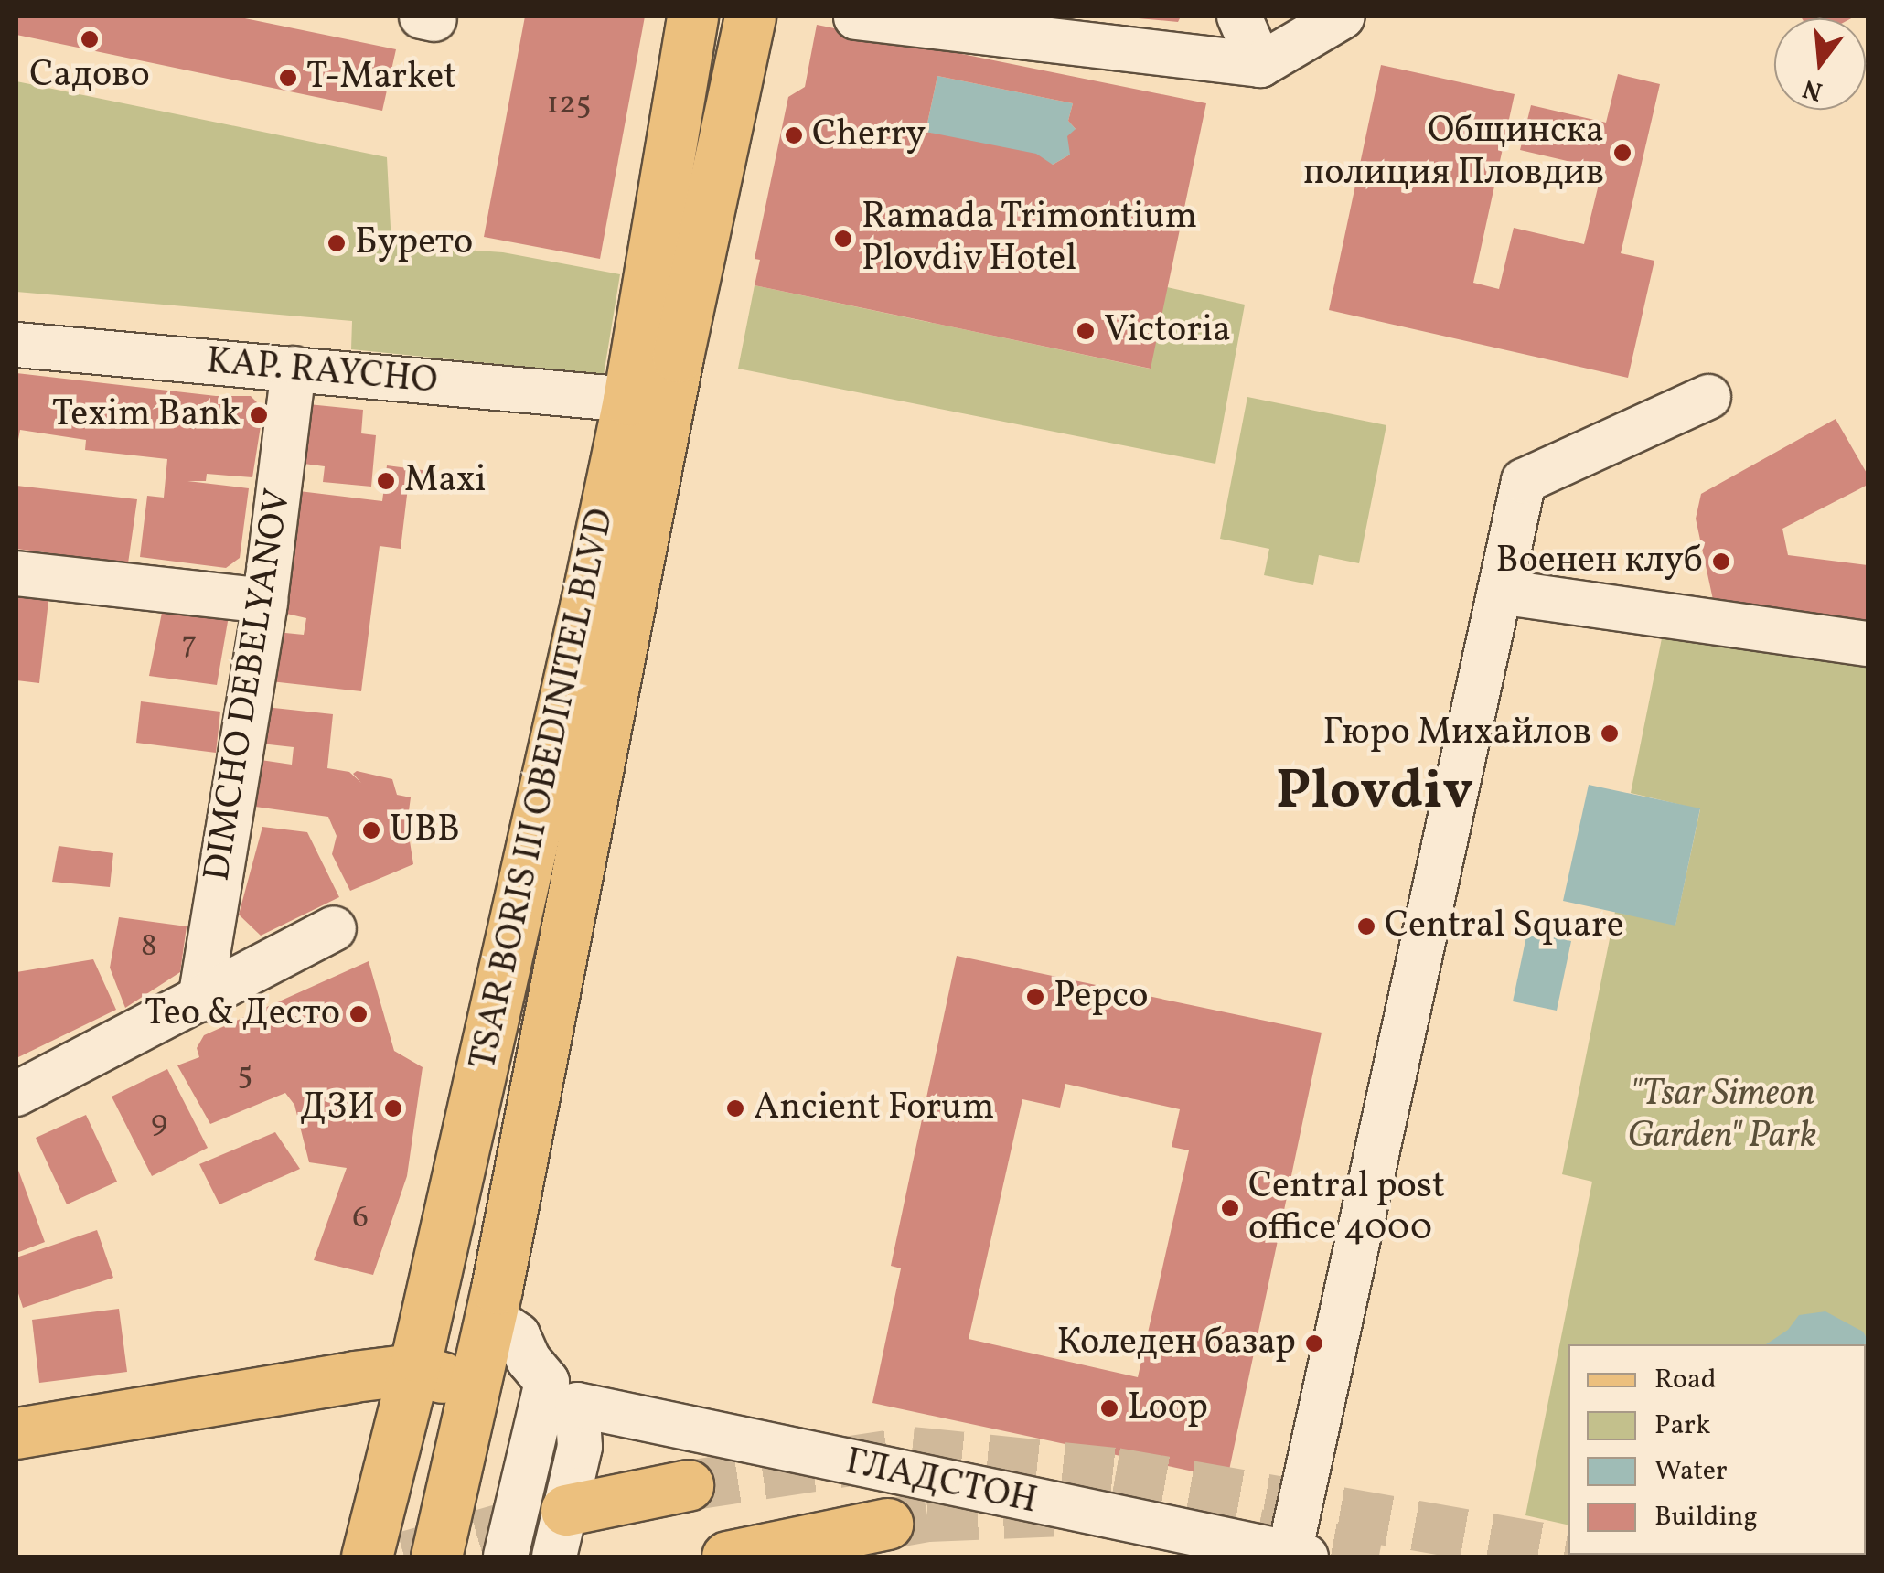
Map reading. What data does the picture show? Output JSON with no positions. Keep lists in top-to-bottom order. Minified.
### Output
{"streets":{"main road":["TSAR BORIS III OBEDINITEL BLVD"],"street":["KAP. RAYCHO","DIMCHO DEBELYANOV","ГЛАДСТОН"]},"crossings":[["KAP. RAYCHO","DIMCHO DEBELYANOV"],["KAP. RAYCHO","TSAR BORIS III OBEDINITEL BLVD"]],"districts":["Plovdiv"],"parks":["\"Tsar Simeon Garden\" Park"],"places":["Садово","T-Market","Cherry","Общинска полиция Пловдив","Ramada Trimontium Plovdiv Hotel","Бурето","Victoria","Texim Bank","Maxi","Военен клуб","Гюро Михайлов","UBB","Central Square","Pepco","Тео & Десто","ДЗИ","Ancient Forum","Central post office 4000","Коледен базар","Loop"],"house_numbers":["125","7","8","5","9","6"],"legend":["Road","Park","Water","Building"],"north":"bottom"}
